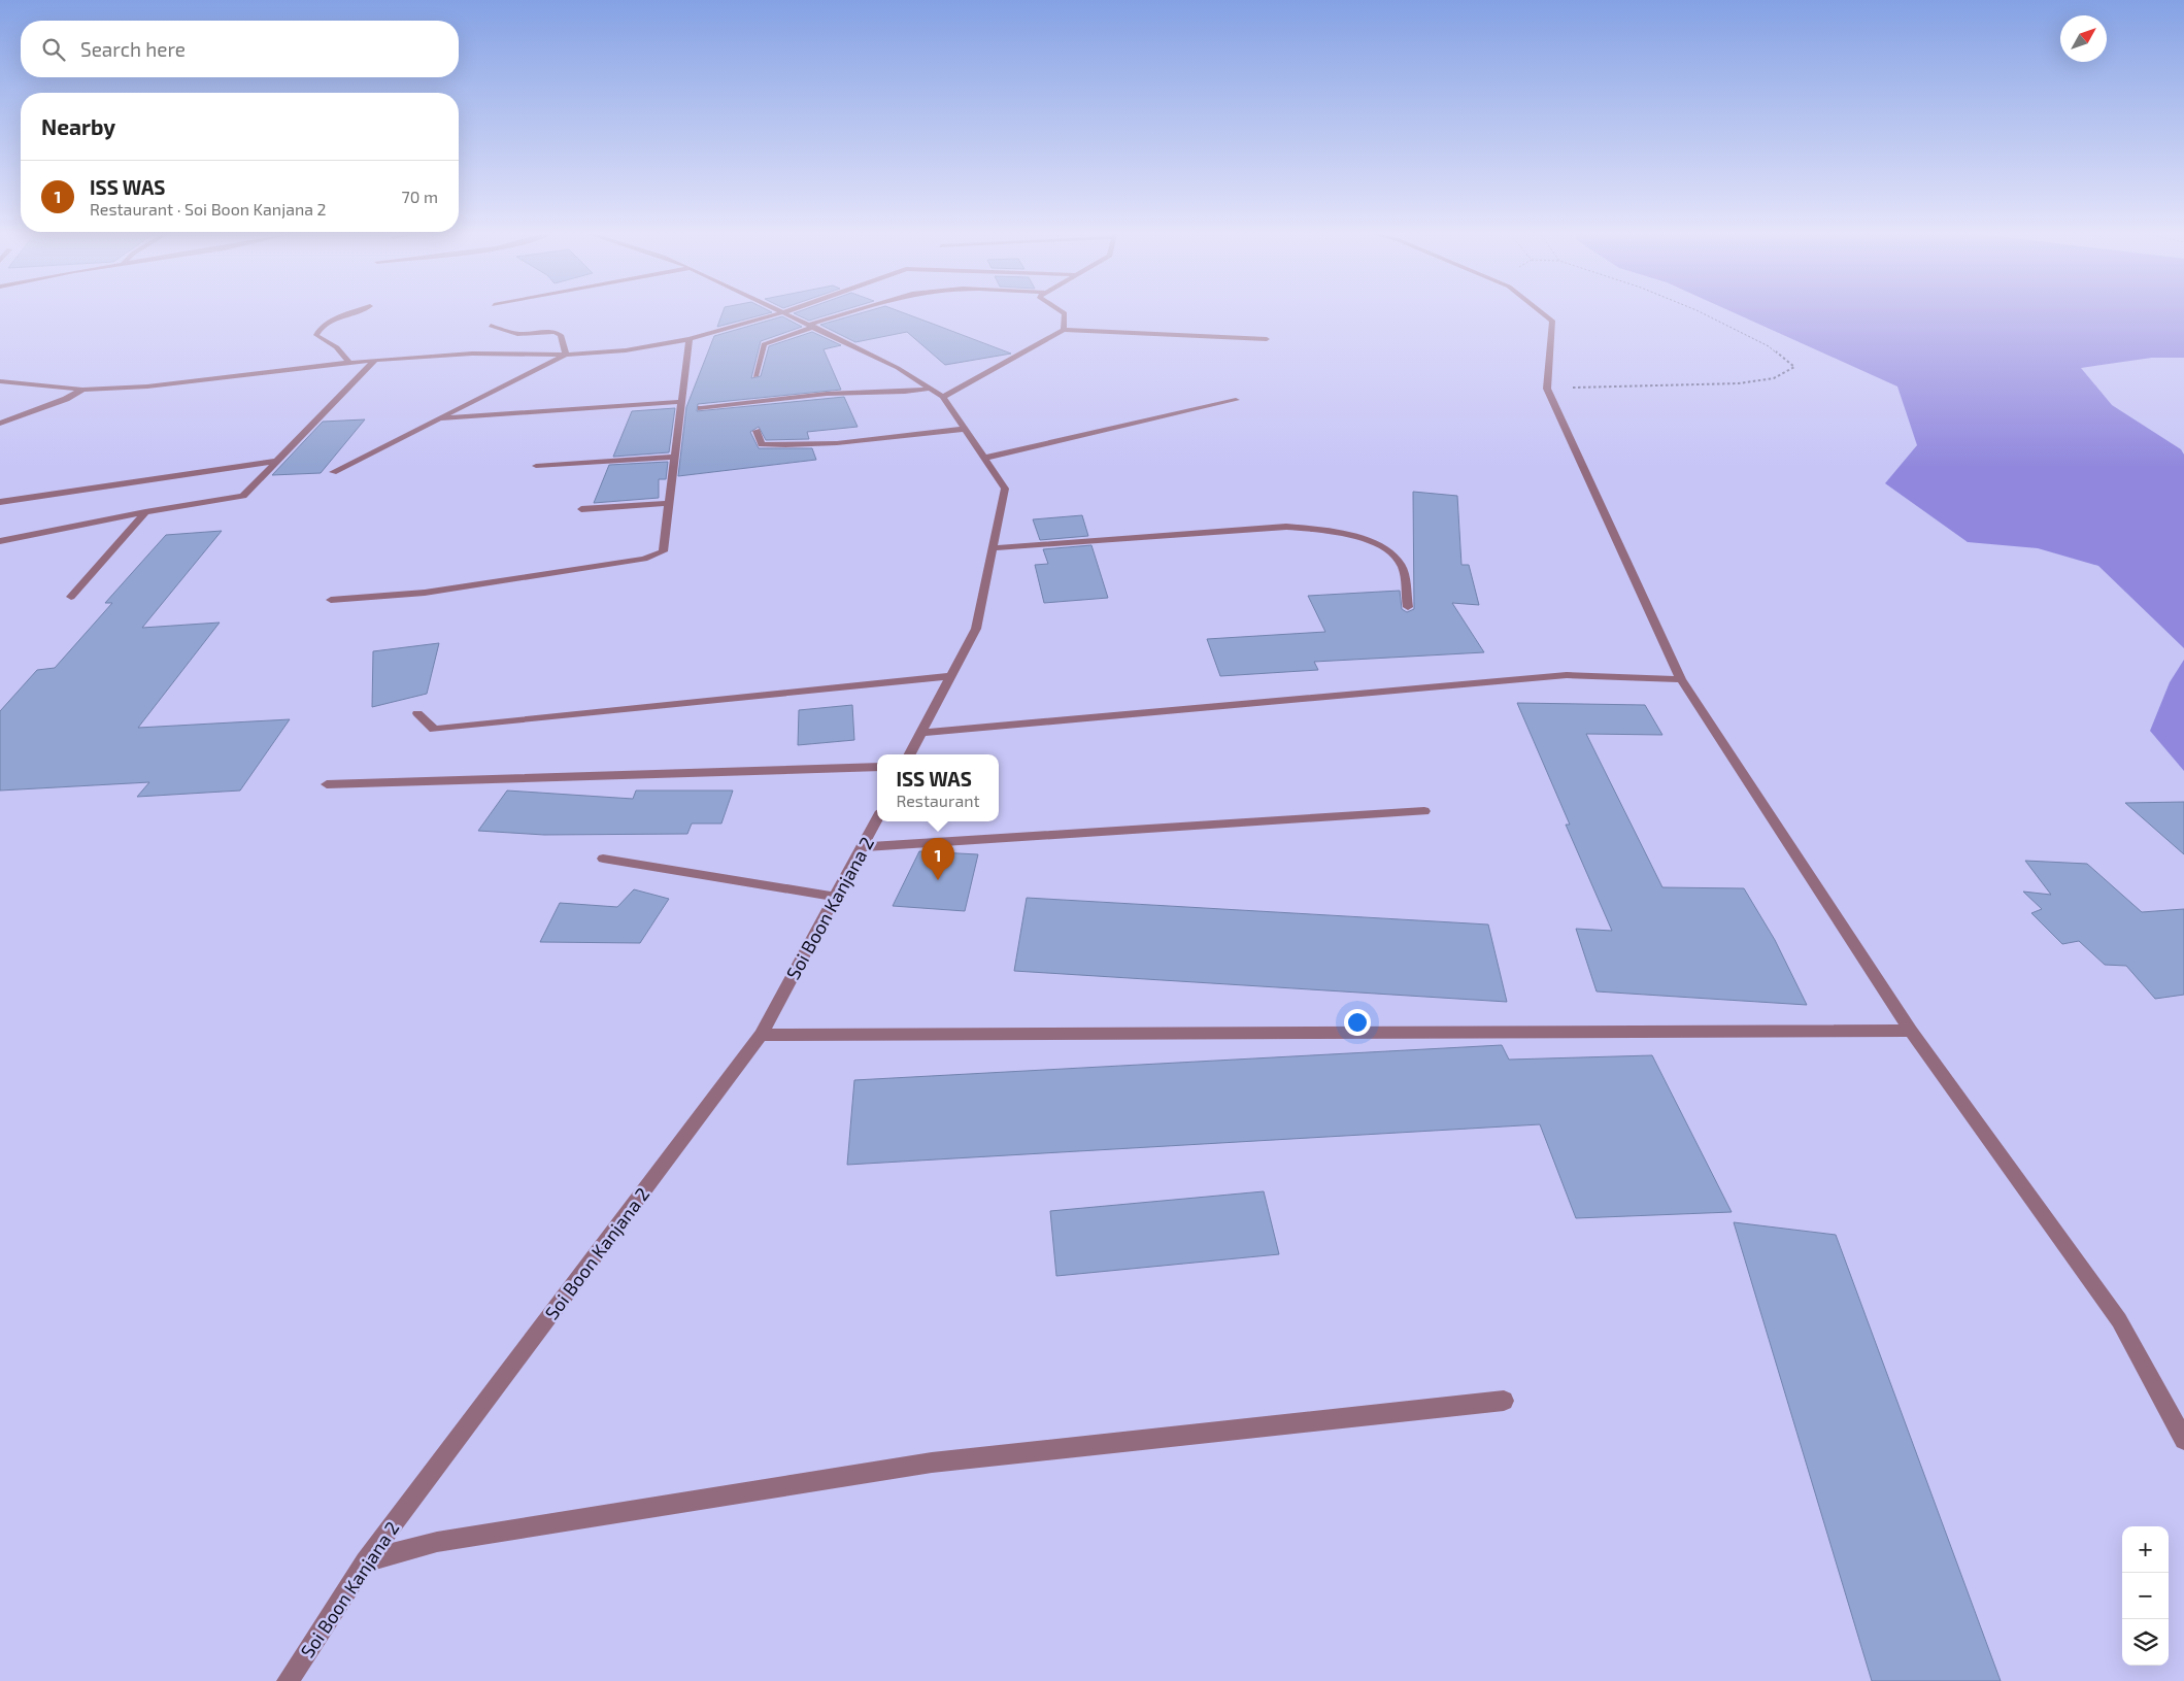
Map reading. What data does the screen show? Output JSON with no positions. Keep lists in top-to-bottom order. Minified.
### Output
{"streets":{"street":["Soi Boon Kanjana 2"]},"north":"top right","page":{"search":"Search here","heading":"Nearby","list":[{"mark":"1","name":"ISS WAS","note":"Restaurant · Soi Boon Kanjana 2","value":"70 m"}],"popup":["ISS WAS","Restaurant"],"pins":"1","map_buttons":["+","−"]}}
